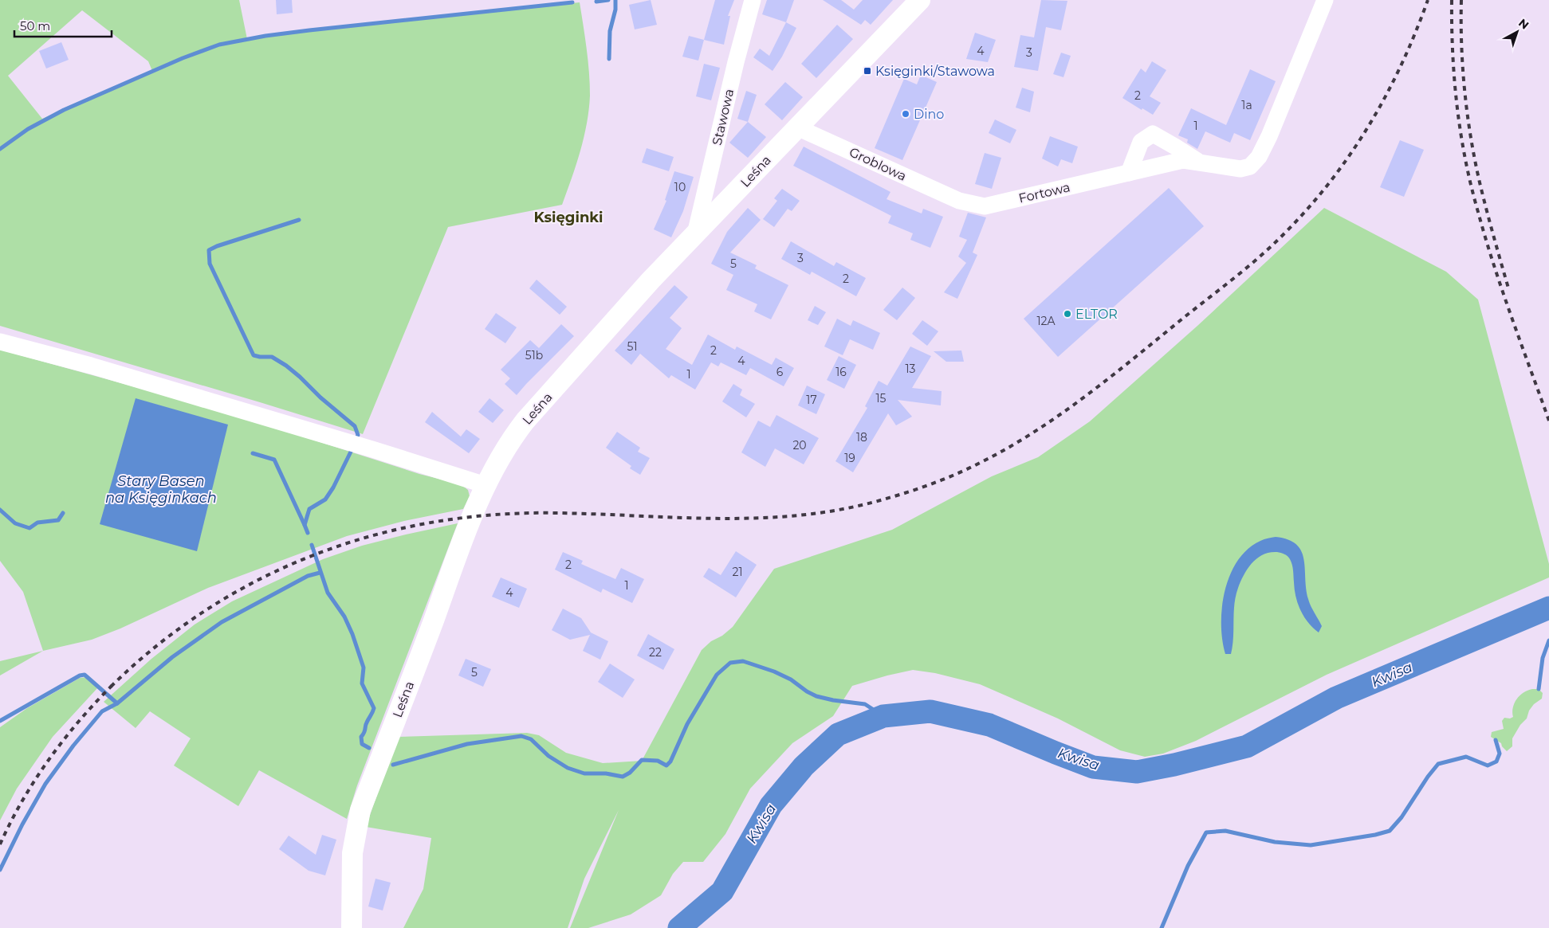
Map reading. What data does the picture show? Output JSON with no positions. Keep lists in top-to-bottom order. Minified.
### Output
{"streets":{"main road":["Leśna"],"street":["Stawowa","Groblowa","Fortowa"]},"crossings":[["Stawowa","Leśna"],["Groblowa","Leśna"],["Groblowa","Fortowa"]],"districts":["Księginki"],"water":["Stary Basen na Księginkach","Kwisa"],"places":{"transit":["Księginki/Stawowa"],"other":["Dino","ELTOR"]},"house_numbers":["4","3","2","1a","1","10","3","5","2","12A","51","2","51b","4","13","6","16","1","15","17","18","20","19","2","21","1","4","22","5"],"scale_bar":"50 m","north":"top right"}
